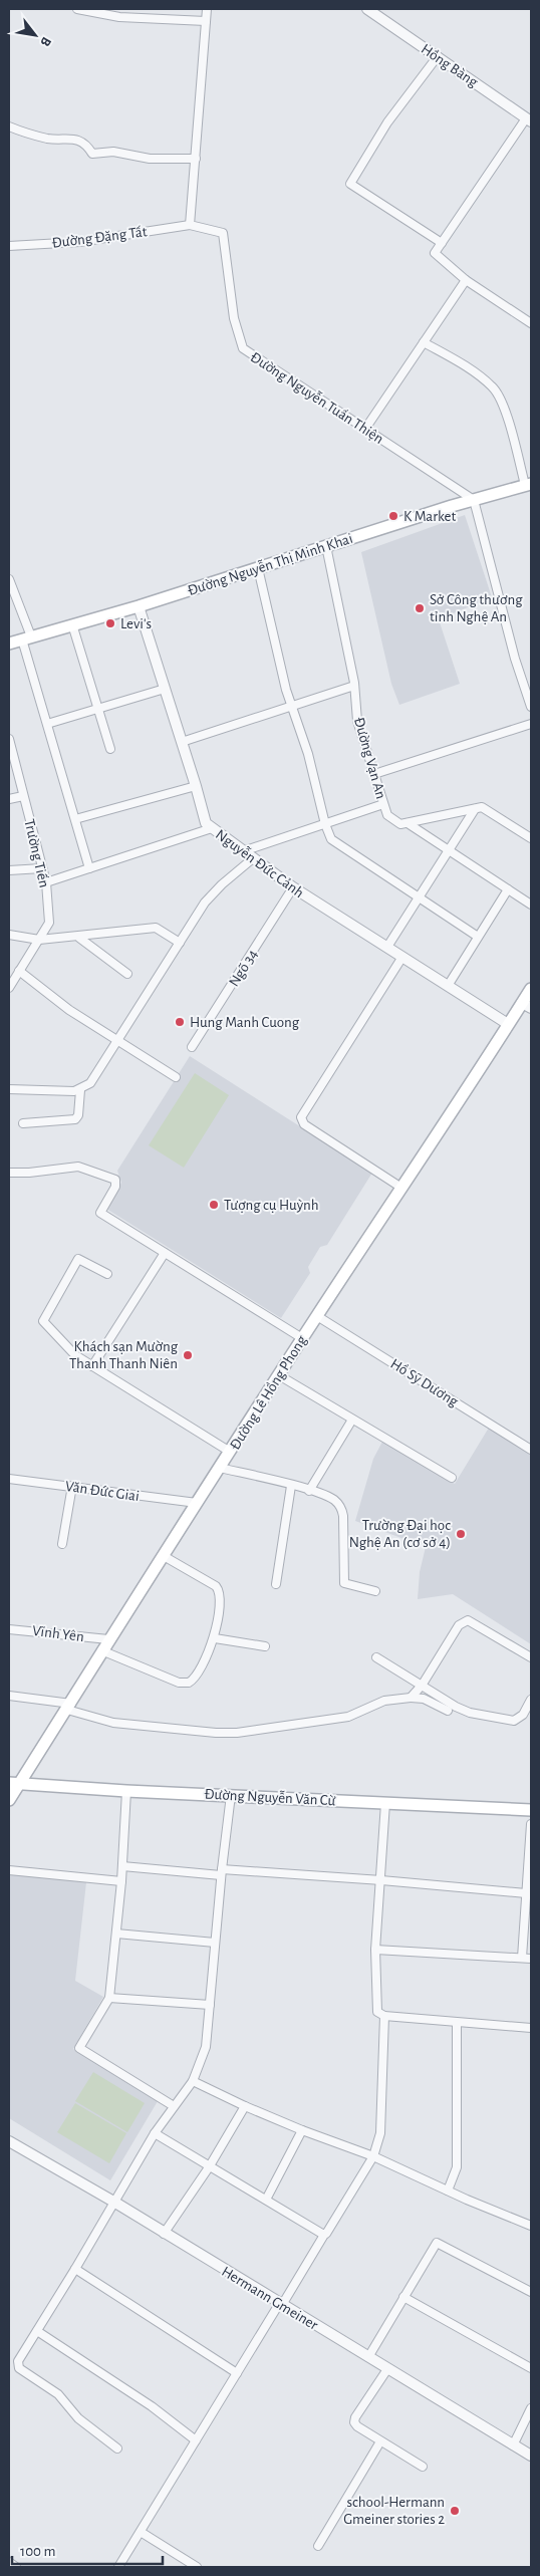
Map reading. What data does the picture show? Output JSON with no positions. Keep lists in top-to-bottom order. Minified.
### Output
{"streets":{"main road":["Đường Nguyễn Thị Minh Khai","Đường Lê Hồng Phong","Đường Nguyễn Văn Cừ"],"street":["Hồng Bàng","Đường Đặng Tất","Đường Nguyễn Tuấn Thiện","Đường Vạn An","Trường Tiến","Nguyễn Đức Cảnh","Ngõ 34","Hồ Sỹ Dương","Văn Đức Giai","Vĩnh Yên","Hermann Gmeiner"]},"crossings":[["Đường Đặng Tất","Đường Nguyễn Tuấn Thiện"],["Đường Nguyễn Tuấn Thiện","Đường Nguyễn Thị Minh Khai"],["Đường Nguyễn Thị Minh Khai","Đường Vạn An"],["Đường Nguyễn Thị Minh Khai","Nguyễn Đức Cảnh"],["Nguyễn Đức Cảnh","Ngõ 34"],["Nguyễn Đức Cảnh","Đường Lê Hồng Phong"],["Hồ Sỹ Dương","Đường Lê Hồng Phong"],["Đường Lê Hồng Phong","Văn Đức Giai"],["Đường Lê Hồng Phong","Vĩnh Yên"],["Đường Lê Hồng Phong","Đường Nguyễn Văn Cừ"]],"places":["K Market","Sở Công thương tỉnh Nghệ An","Levi's","Hung Manh Cuong","Tượng cụ Huỳnh","Khách sạn Mường Thanh Thanh Niên","Trường Đại học Nghệ An (cơ sở 4)","school-Hermann Gmeiner stories 2"],"scale_bar":"100 m","north":"bottom right"}
